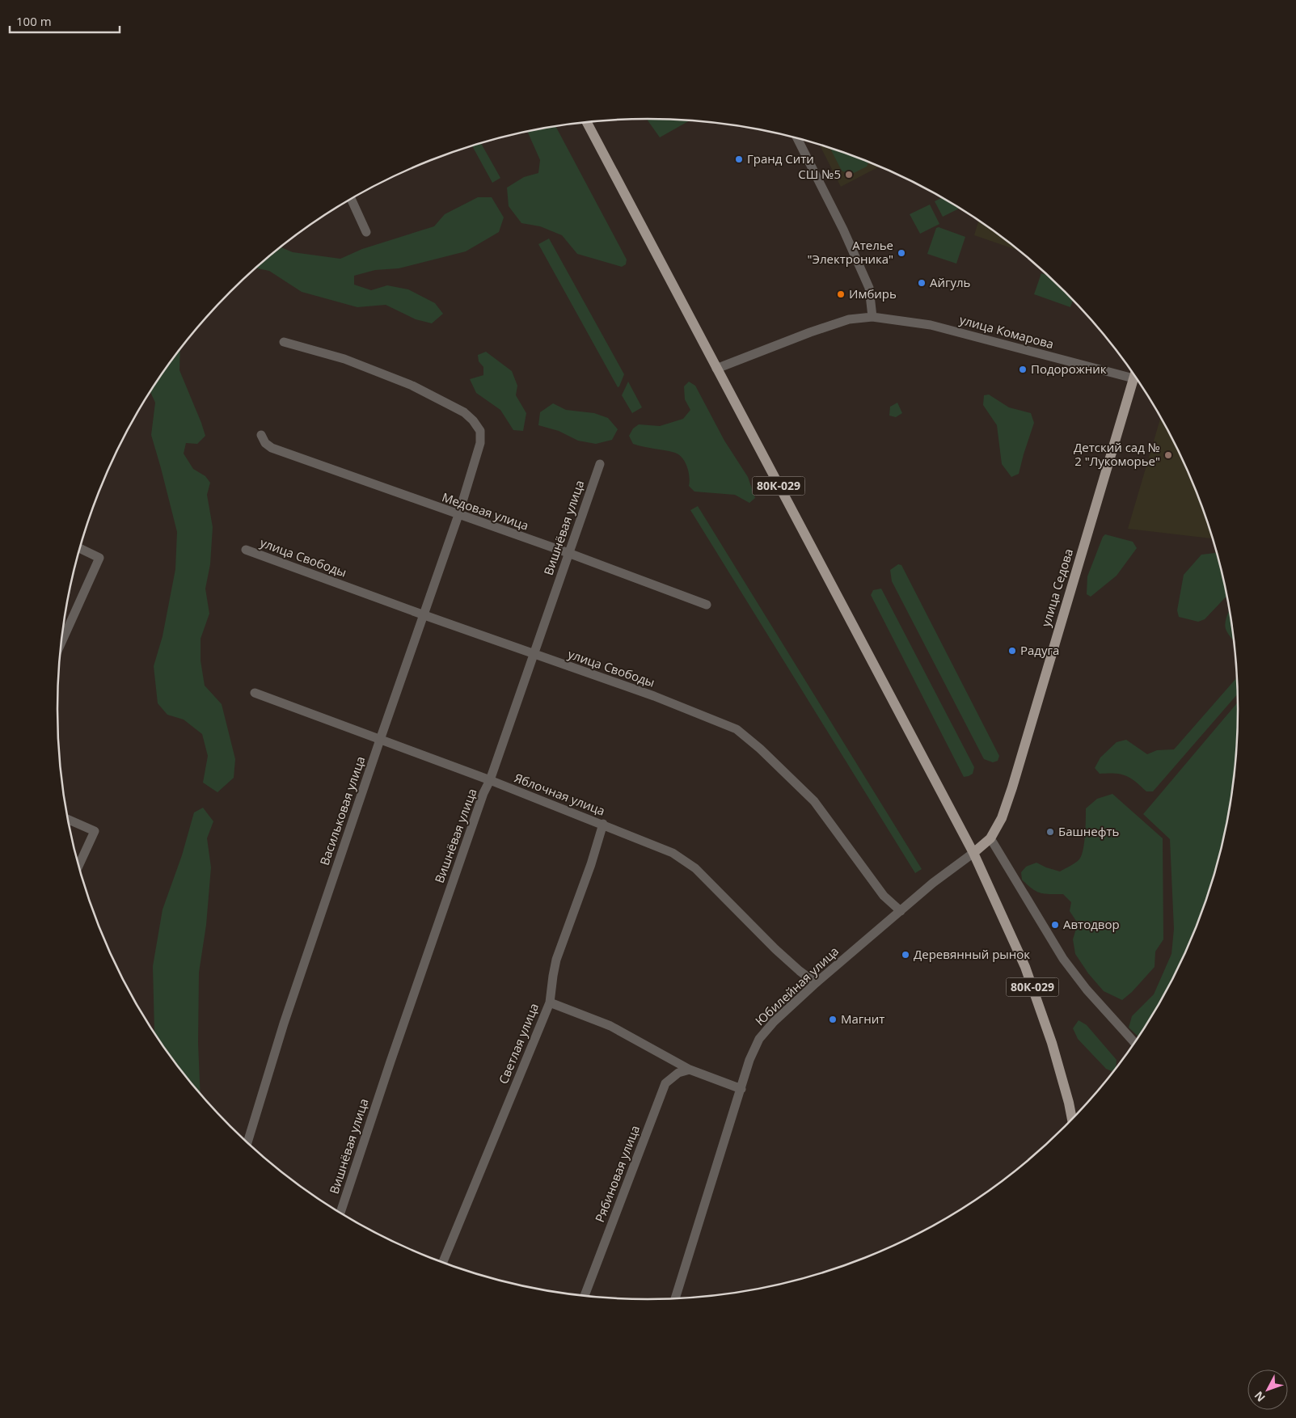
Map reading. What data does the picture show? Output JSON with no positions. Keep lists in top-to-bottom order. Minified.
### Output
{"streets":{"main road":["80К-029","улица Седова"],"street":["улица Комарова","Медовая улица","Вишнёвая улица","улица Свободы","Яблочная улица","Васильковая улица","Юбилейная улица","Светлая улица","Рябиновая улица"]},"crossings":[["улица Комарова","80К-029"],["улица Комарова","улица Седова"],["80К-029","улица Седова"],["80К-029","Юбилейная улица"],["Медовая улица","Вишнёвая улица"],["Медовая улица","Васильковая улица"],["Вишнёвая улица","улица Свободы"],["Вишнёвая улица","Яблочная улица"],["улица Свободы","Васильковая улица"],["улица Свободы","Юбилейная улица"],["улица Седова","Юбилейная улица"],["Яблочная улица","Васильковая улица"],["Яблочная улица","Юбилейная улица"],["Яблочная улица","Светлая улица"]],"places":["Гранд Сити","СШ №5","Ателье \"Электроника\"","Айгуль","Имбирь","Подорожник","Детский сад № 2 \"Лукоморье\"","Радуга","Башнефть","Автодвор","Деревянный рынок","Магнит"],"scale_bar":"100 m","north":"bottom left"}
